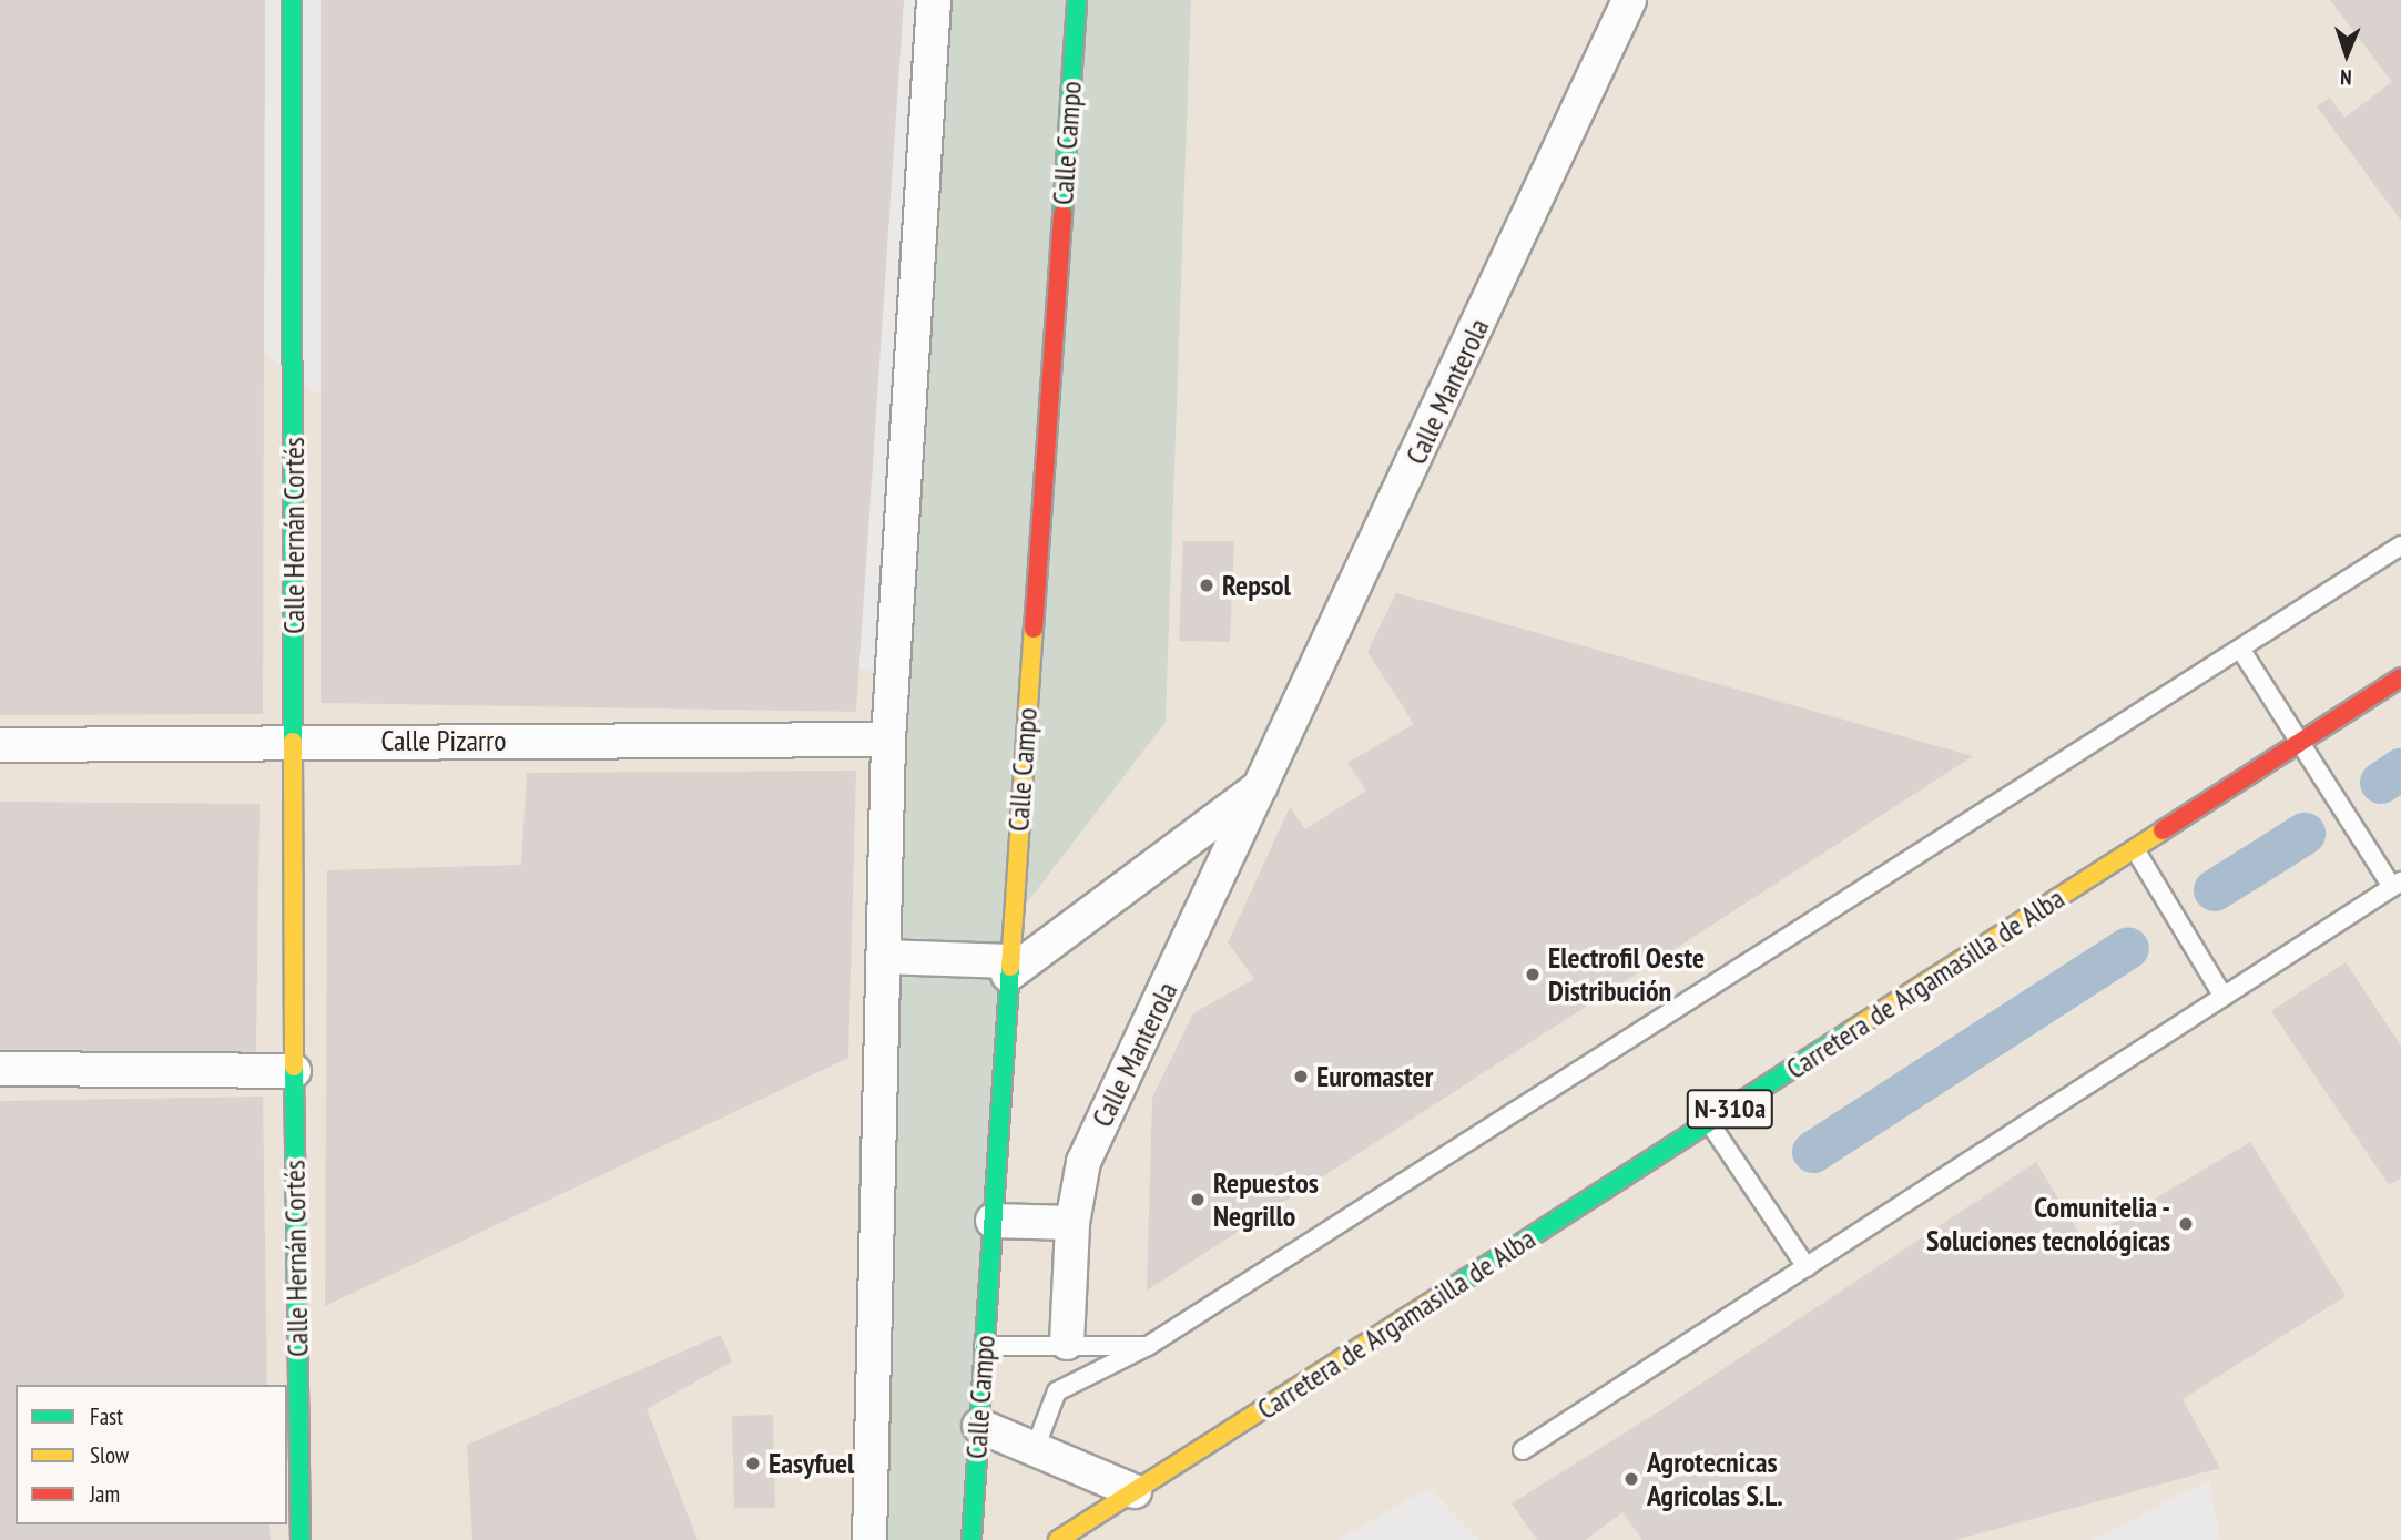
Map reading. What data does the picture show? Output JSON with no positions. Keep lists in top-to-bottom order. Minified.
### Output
{"streets":{"main road":["Calle Campo","Calle Hernán Cortés","Carretera de Argamasilla de Alba","N-310a"],"street":["Calle Manterola","Calle Pizarro"]},"crossings":[["Calle Campo","Calle Manterola"],["Calle Hernán Cortés","Calle Pizarro"]],"places":["Repsol","Electrofil Oeste Distribución","Euromaster","Repuestos Negrillo","Comunitelia - Soluciones tecnológicas","Easyfuel","Agrotecnicas Agricolas S.L."],"legend":["Fast","Slow","Jam"],"north":"bottom"}
